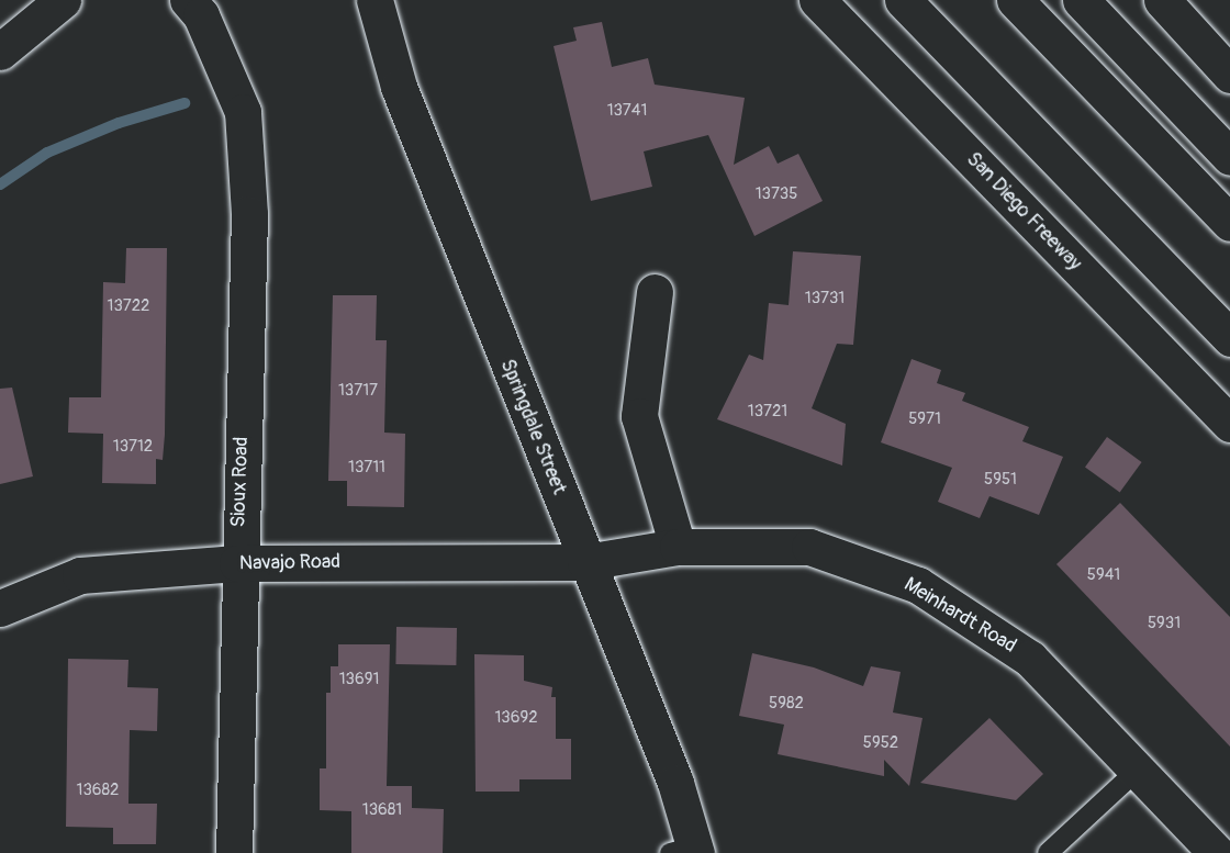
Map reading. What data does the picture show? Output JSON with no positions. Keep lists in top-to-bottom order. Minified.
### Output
{"streets":{"main road":["San Diego Freeway","Springdale Street","Sioux Road","Navajo Road","Meinhardt Road"]},"crossings":[["Springdale Street","Navajo Road"],["Springdale Street","Meinhardt Road"],["Sioux Road","Navajo Road"],["Navajo Road","Meinhardt Road"]],"house_numbers":["13741","13735","13731","13722","13717","13721","5971","13712","13711","5951","5941","5931","13691","5982","13692","5952","13682","13681"]}
